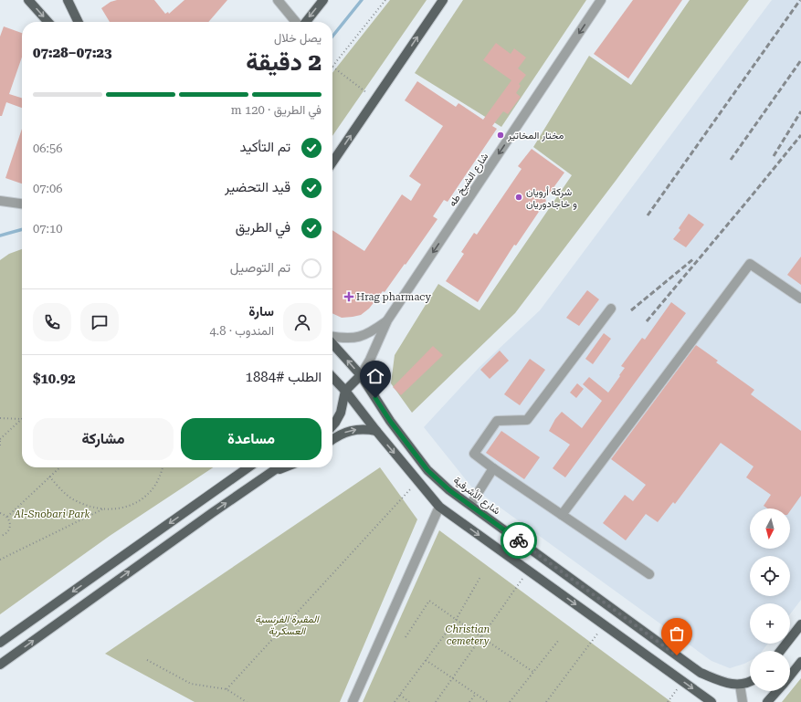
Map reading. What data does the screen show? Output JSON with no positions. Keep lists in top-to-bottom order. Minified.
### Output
{"streets":{"main road":["شارع الأشرفية"],"street":["شارع الشيخ طه"]},"crossings":[["شارع الشيخ طه","شارع الأشرفية"]],"one_way":["شارع الشيخ طه"],"parks":["Al-Snobari Park","المقبرة الفرنسية العسكرية","Christian cemetery"],"places":{"other":["مختار المخاتير","شركة أرويان و خاجادوريان"],"health":["Hrag pharmacy"]},"north":"bottom","page":{"heading":["2 دقيقة","يصل خلال","07:23–07:28"],"panel":["سارة","المندوب · 4.8","الطلب #1884","$10.92"],"bar":"في الطريق · 120 m","list":[["تم التأكيد","06:56"],["قيد التحضير","07:06"],["في الطريق","07:10"],"تم التوصيل"],"buttons":["مساعدة","مشاركة"],"map_buttons":["+","−"]}}
